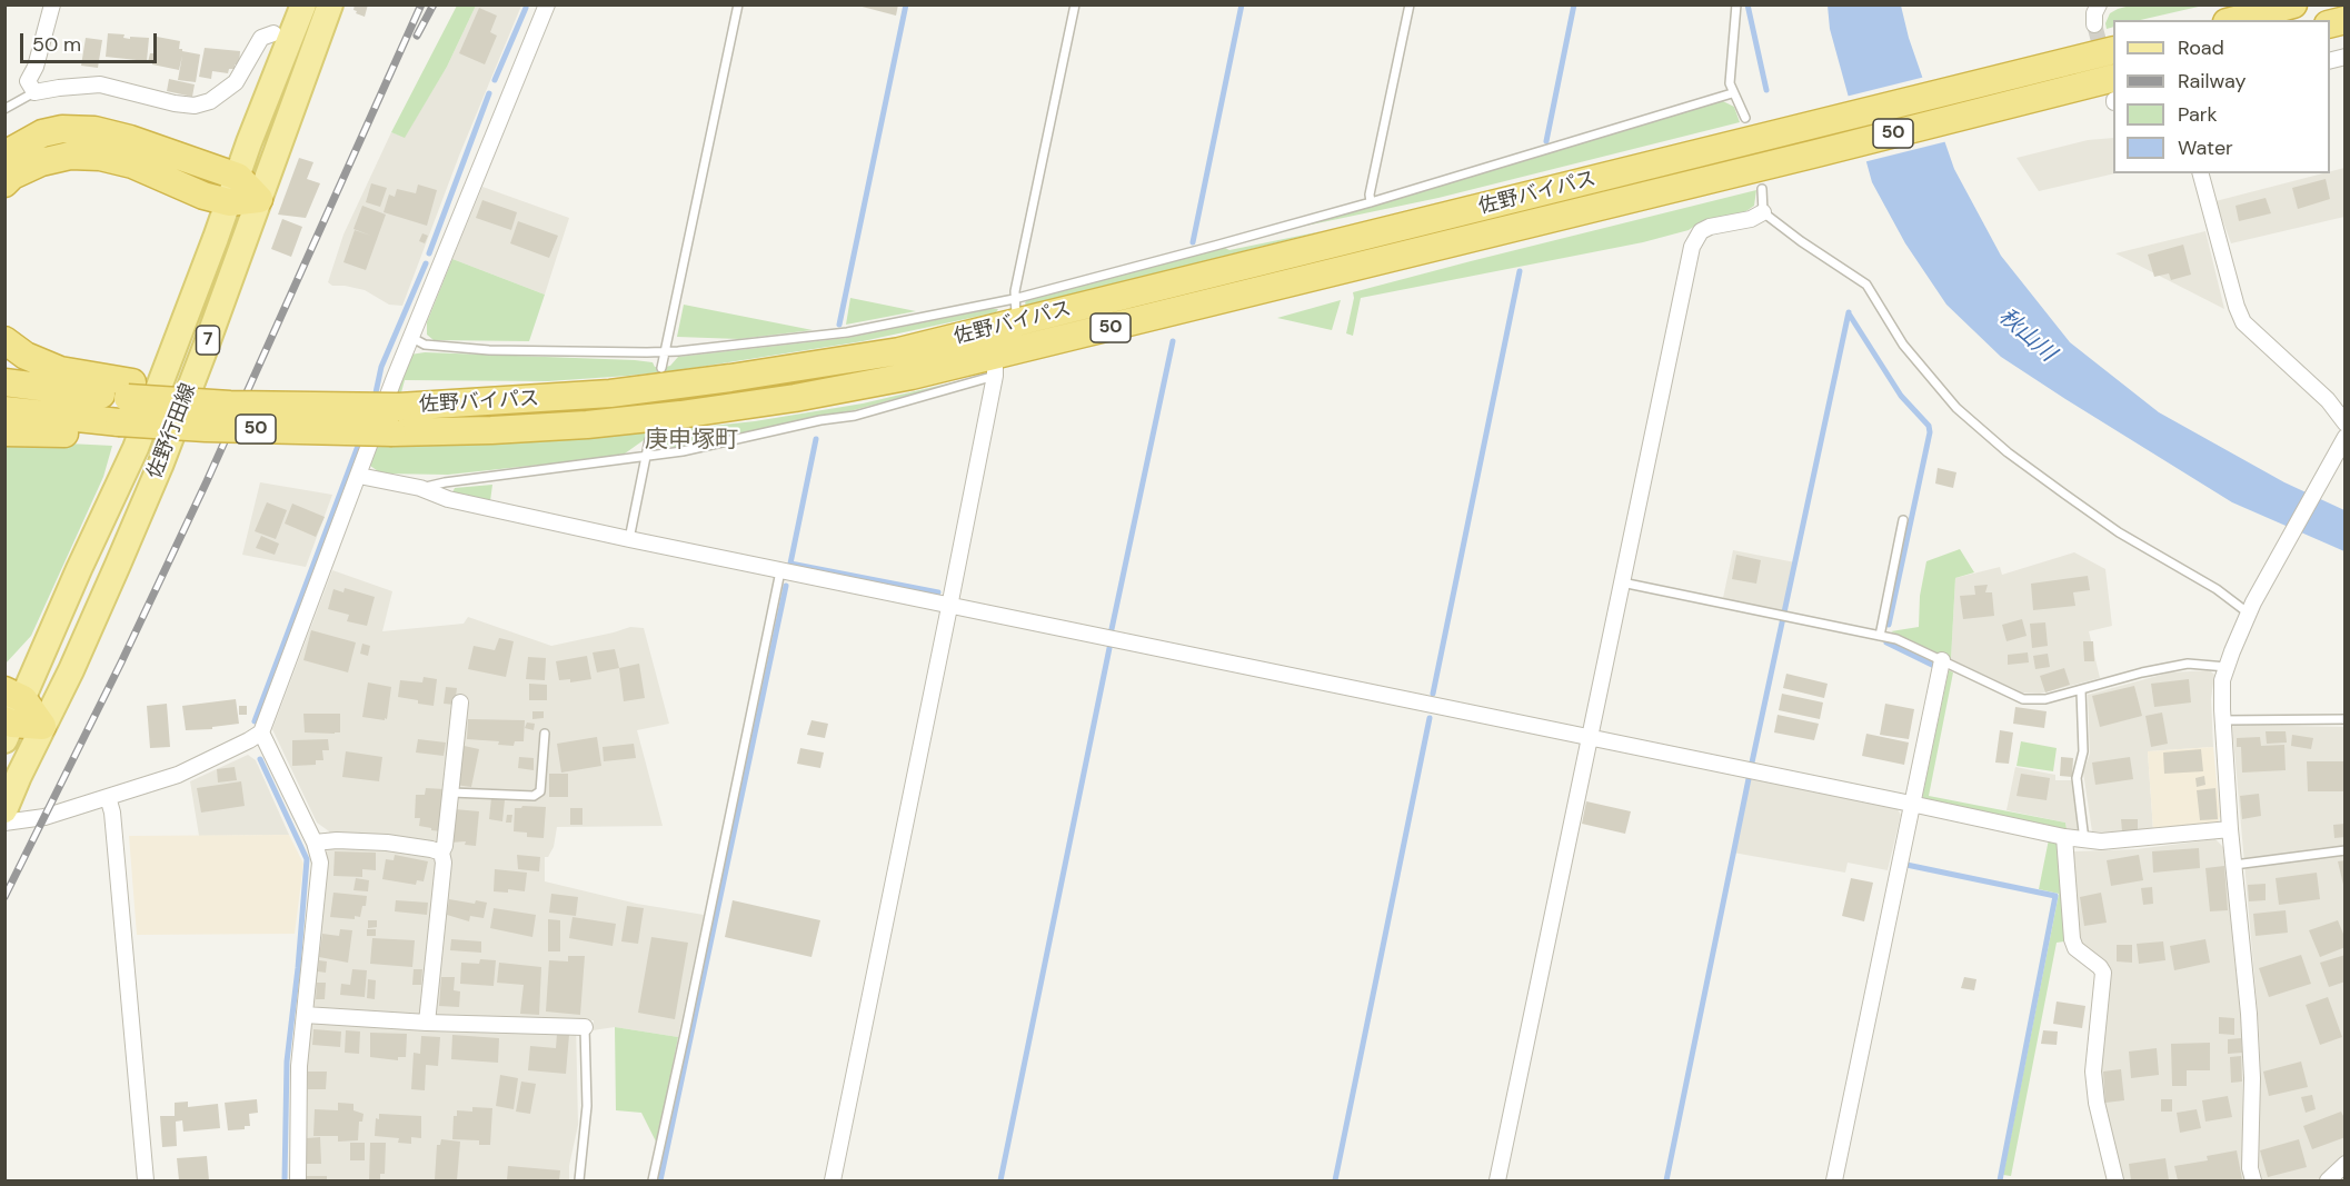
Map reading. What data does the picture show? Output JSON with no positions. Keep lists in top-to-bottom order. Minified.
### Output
{"streets":{"highway":["50","佐野バイパス"],"main road":["7","佐野行田線"]},"districts":["庚申塚町"],"water":["秋山川"],"legend":["Road","Railway","Park","Water"],"scale_bar":"50 m"}
